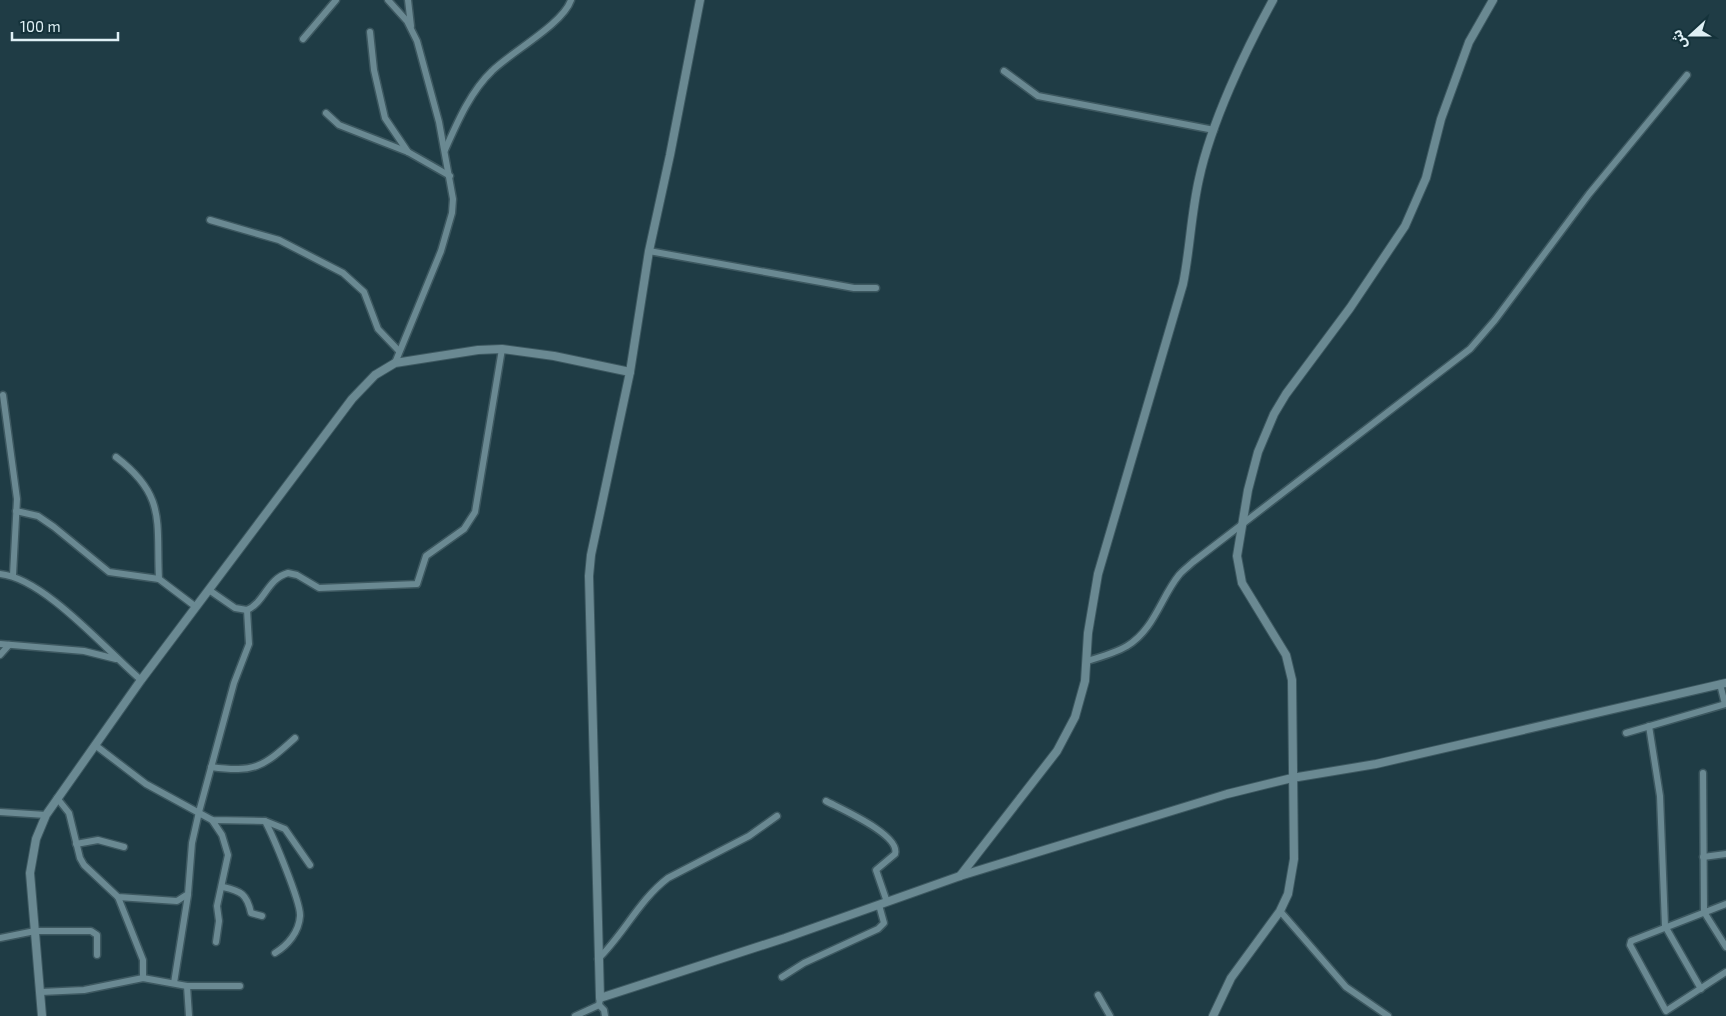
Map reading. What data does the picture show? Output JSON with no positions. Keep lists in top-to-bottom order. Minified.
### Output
{"scale_bar":"100 m","north":"left"}
